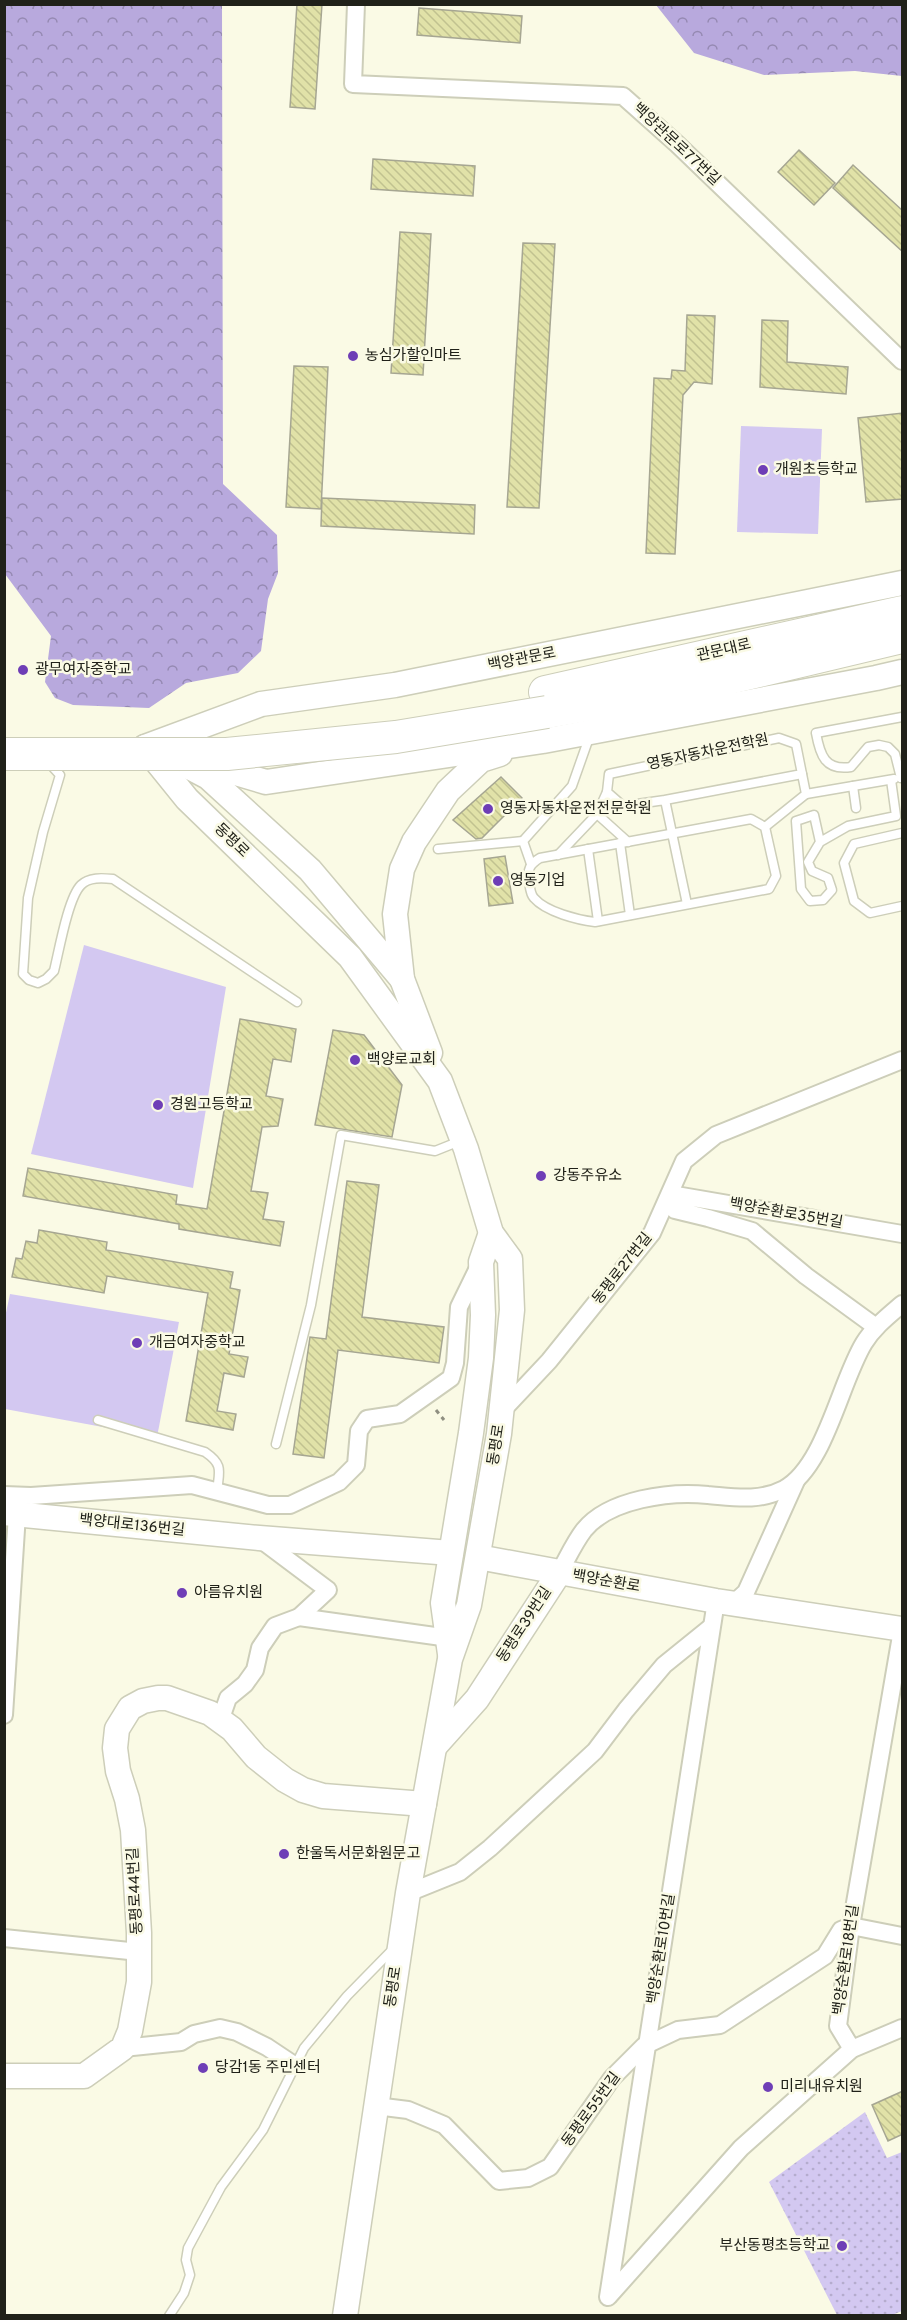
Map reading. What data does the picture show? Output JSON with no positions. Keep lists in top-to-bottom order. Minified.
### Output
{"streets":{"highway":["관문대로"],"main road":["백양관문로","동평로","백양대로136번길","백양순환로","동평로39번길","동평로44번길"],"street":["백양관문로77번길","백양순환로35번길","동평로27번길","백양순환로10번길","백양순환로18번길","동평로55번길"],"lane":["영동자동차운전학원"]},"crossings":[["관문대로","백양관문로"],["백양관문로","동평로"],["동평로","동평로27번길"],["동평로","백양대로136번길"],["동평로","백양순환로"],["동평로","동평로39번길"],["동평로","동평로44번길"],["동평로","동평로55번길"],["백양순환로35번길","동평로27번길"],["백양순환로","동평로39번길"],["백양순환로","백양순환로10번길"],["백양순환로","백양순환로18번길"],["백양순환로10번길","백양순환로18번길"],["백양순환로10번길","동평로55번길"],["백양순환로18번길","동평로55번길"]],"places":["농심가할인마트","개원초등학교","광무여자중학교","영동자동차운전전문학원","영동기업","백양로교회","경원고등학교","강동주유소","개금여자중학교","아름유치원","한울독서문화원문고","당감1동 주민센터","미리내유치원","부산동평초등학교"]}
